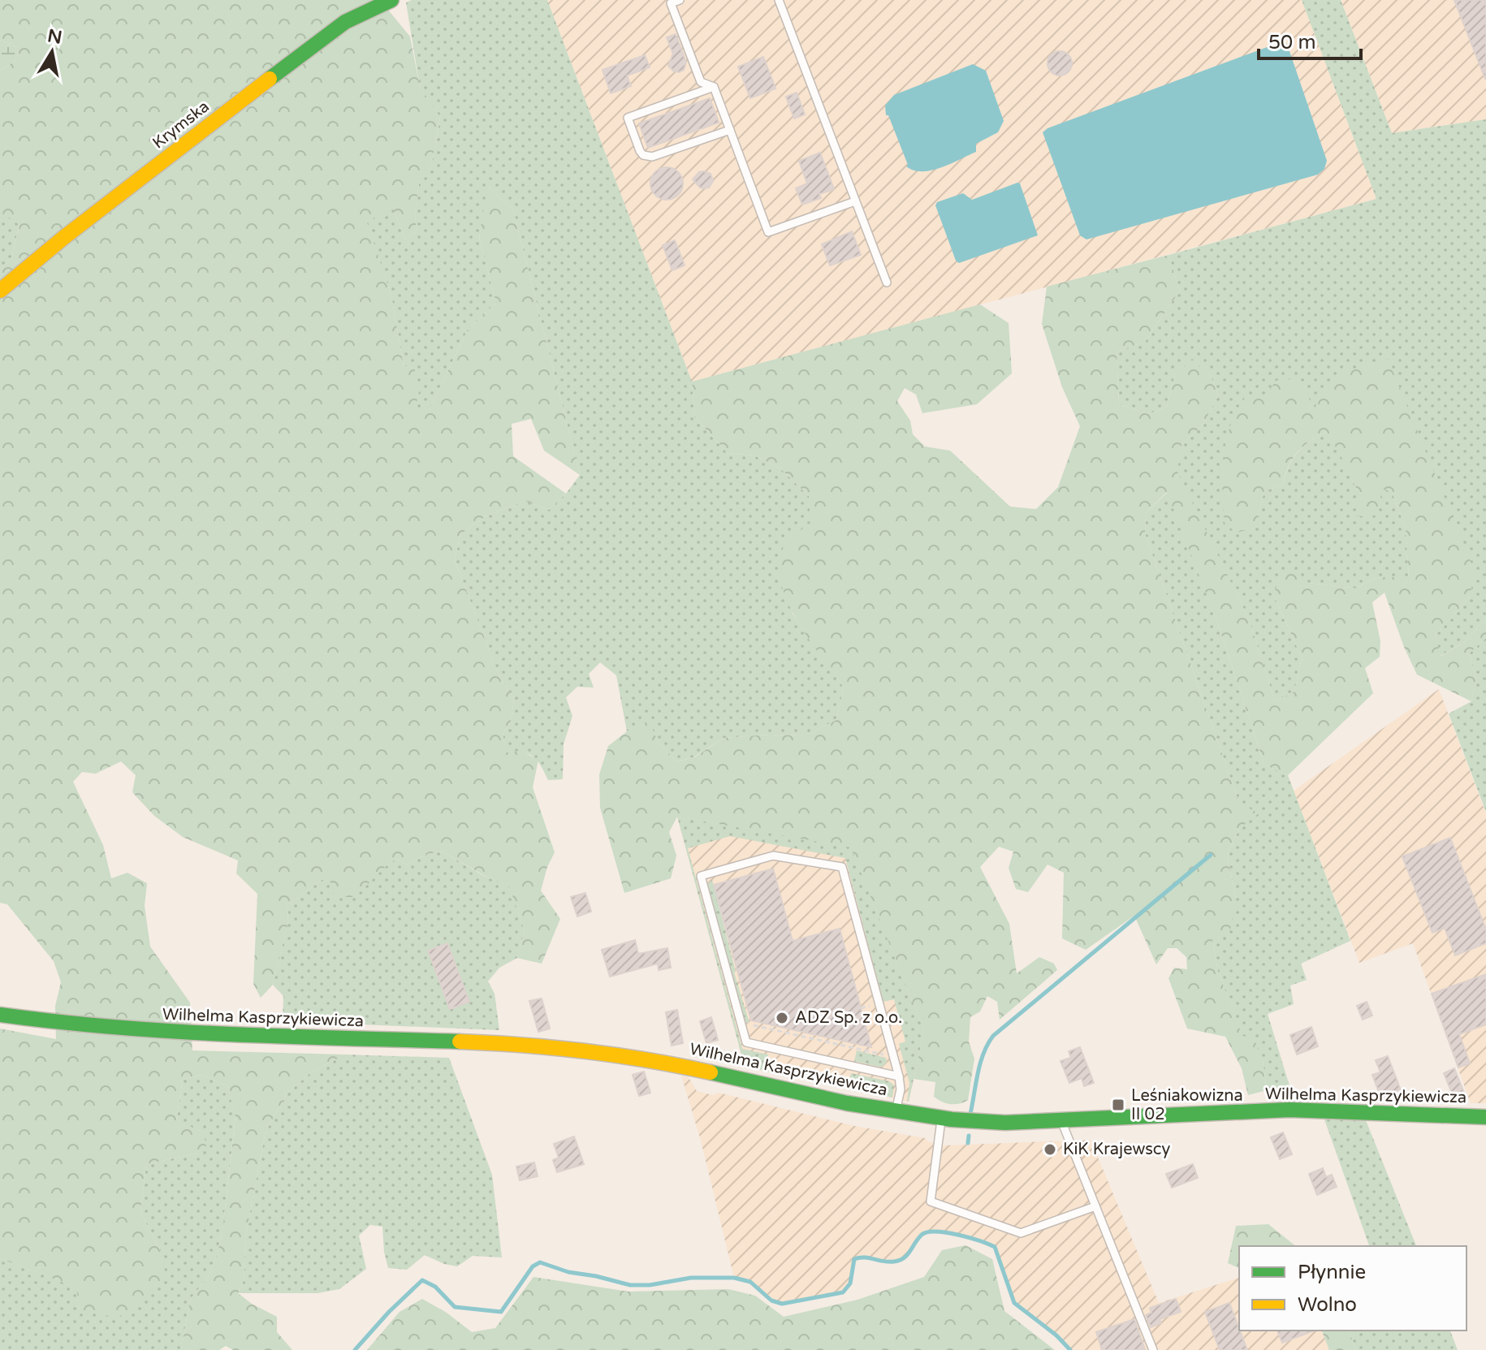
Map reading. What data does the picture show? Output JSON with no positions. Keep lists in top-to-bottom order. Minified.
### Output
{"streets":{"street":["Krymska","Wilhelma Kasprzykiewicza"]},"places":{"other":["ADZ Sp. z o.o.","KiK Krajewscy"],"transit":["Leśniakowizna II 02"]},"legend":["Płynnie","Wolno"],"scale_bar":"50 m","north":"top"}
